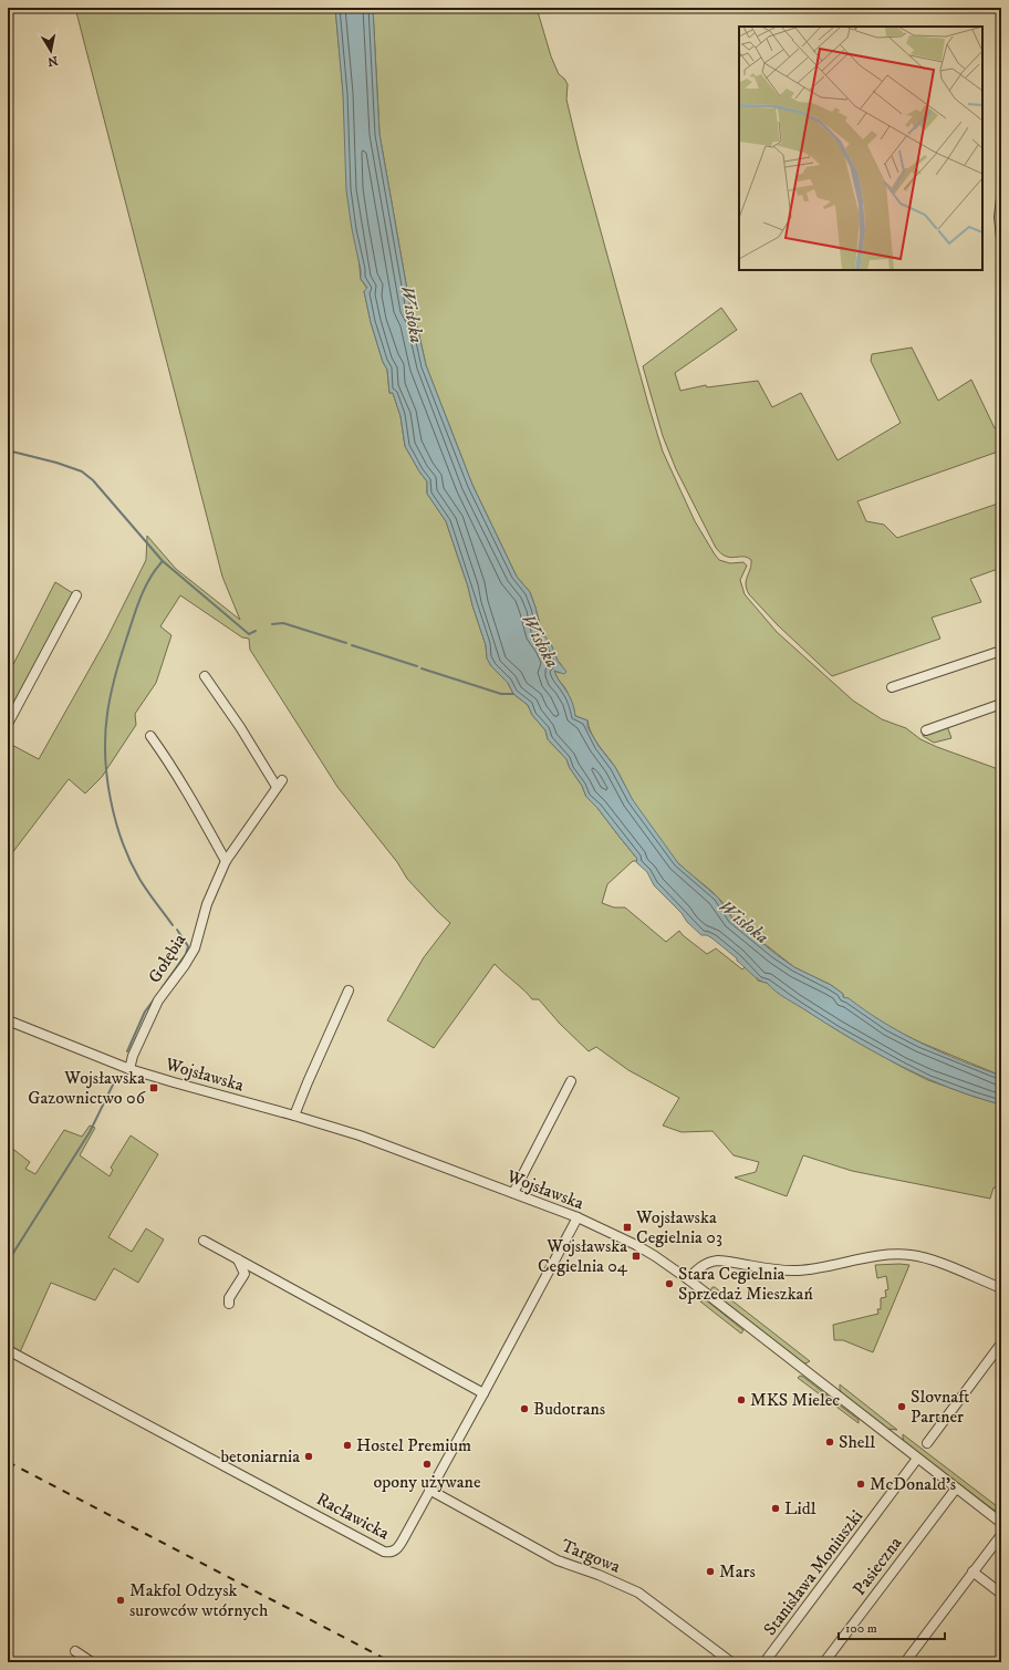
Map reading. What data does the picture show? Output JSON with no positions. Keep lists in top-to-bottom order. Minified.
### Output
{"streets":{"street":["Gołębia","Wojsławska","Racławicka","Targowa","Pasieczna","Stanisława Moniuszki"]},"crossings":[["Gołębia","Wojsławska"],["Wojsławska","Racławicka"],["Wojsławska","Pasieczna"],["Wojsławska","Stanisława Moniuszki"],["Racławicka","Targowa"]],"water":["Wisłoka"],"places":{"transit":["Wojsławska Gazownictwo 06","Wojsławska Cegielnia 03","Wojsławska Cegielnia 04"],"other":["Stara Cegielnia Sprzedaż Mieszkań","MKS Mielec","Slovnaft Partner","Budotrans","Shell","Hostel Premium","betoniarnia","opony używane","McDonald's","Lidl","Mars","Makfol Odzysk surowców wtórnych"]},"scale_bar":"100 m","north":"bottom"}
